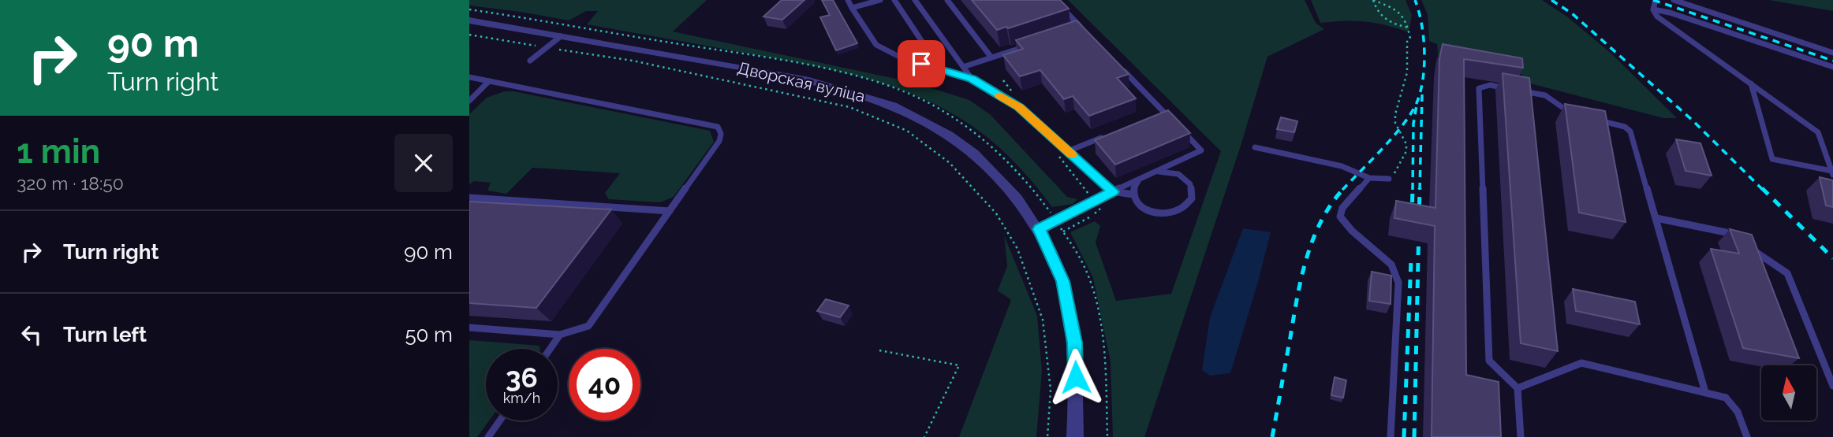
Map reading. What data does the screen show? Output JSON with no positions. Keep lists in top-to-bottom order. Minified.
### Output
{"streets":{"street":["Дворская вуліца"]},"north":"top","page":{"turn":["90 m","Turn right"],"heading":["1 min","320 m · 18:50"],"list":[{"name":"Turn right","value":"90 m"},{"name":"Turn left","value":"50 m"}],"speed":"36 km/h","limit":"40"}}
